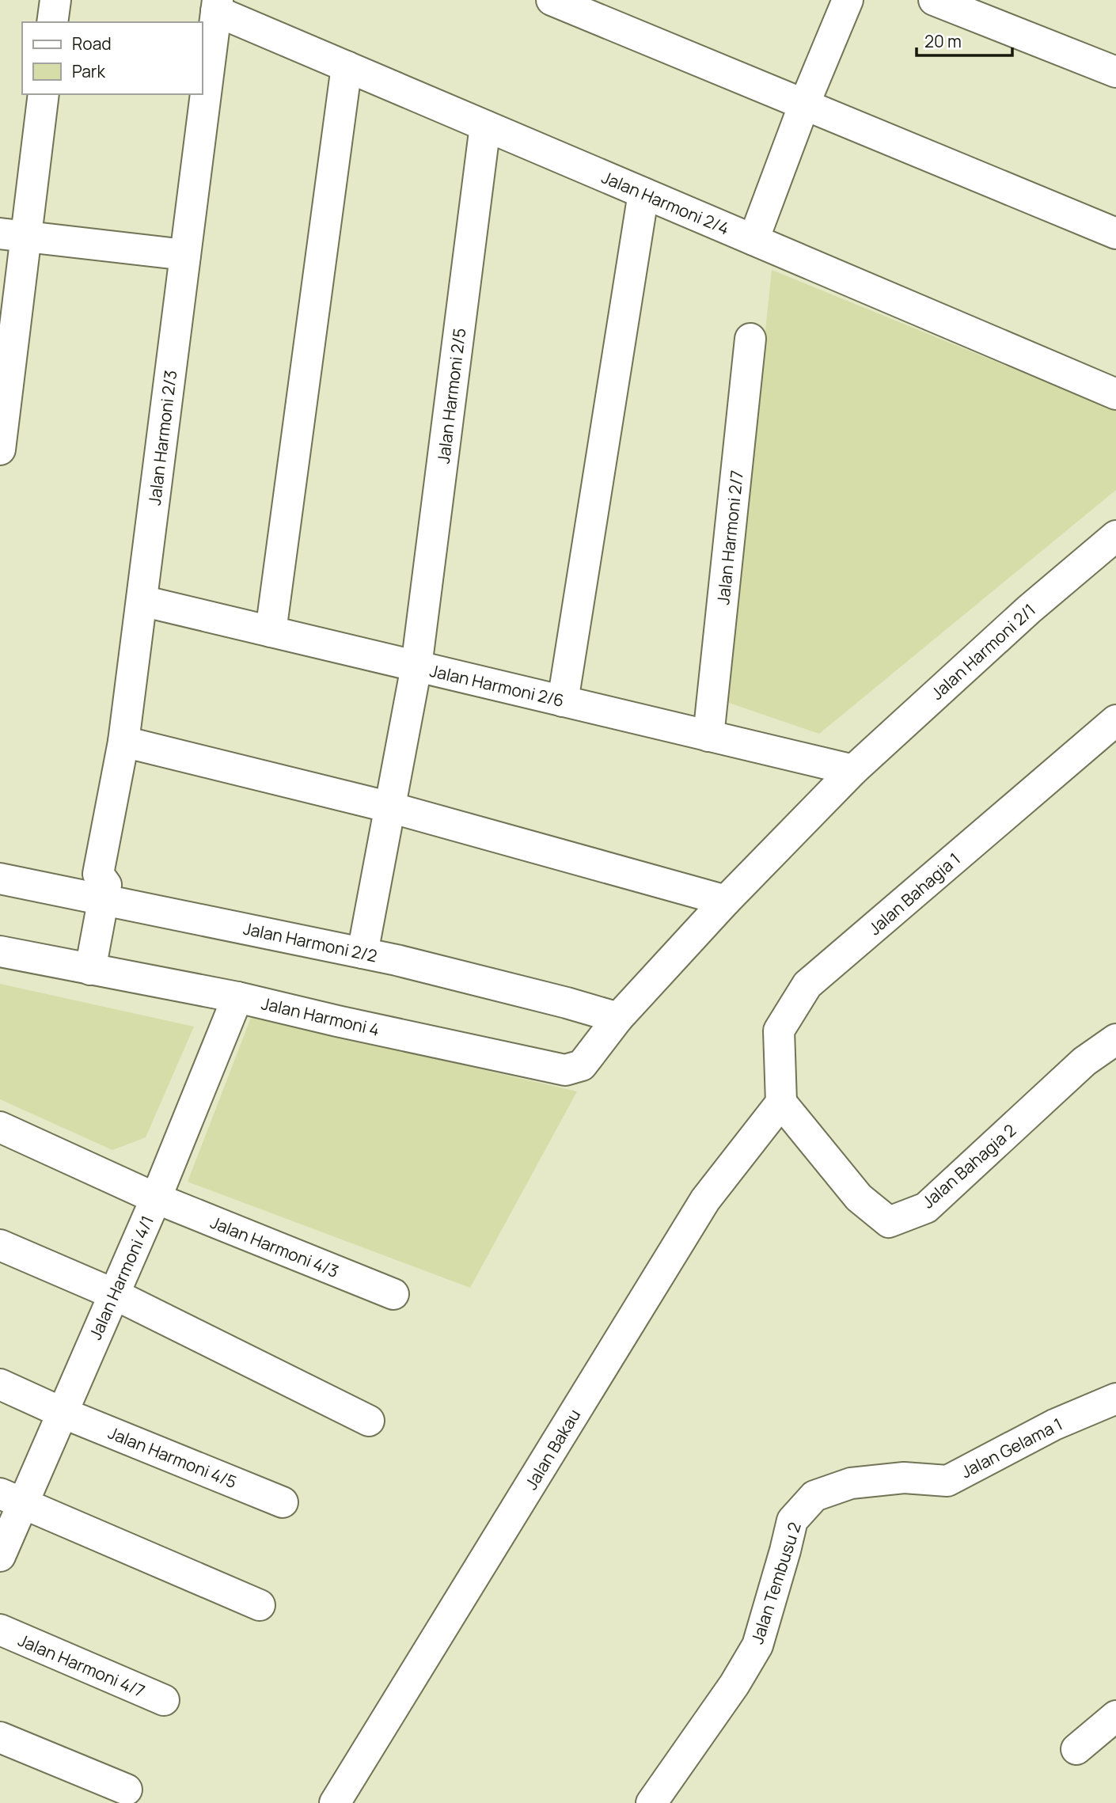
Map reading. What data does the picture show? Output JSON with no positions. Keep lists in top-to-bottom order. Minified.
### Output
{"streets":{"street":["Jalan Harmoni 2/4","Jalan Harmoni 2/5","Jalan Harmoni 2/3","Jalan Harmoni 2/7","Jalan Harmoni 2/1","Jalan Harmoni 2/6","Jalan Bahagia 1","Jalan Harmoni 2/2","Jalan Harmoni 4","Jalan Bahagia 2","Jalan Harmoni 4/3","Jalan Harmoni 4/1","Jalan Gelama 1","Jalan Bakau","Jalan Harmoni 4/5","Jalan Tembusu 2","Jalan Harmoni 4/7"]},"crossings":[["Jalan Harmoni 2/4","Jalan Harmoni 2/5"],["Jalan Harmoni 2/4","Jalan Harmoni 2/3"],["Jalan Harmoni 2/5","Jalan Harmoni 2/6"],["Jalan Harmoni 2/5","Jalan Harmoni 2/2"],["Jalan Harmoni 2/3","Jalan Harmoni 2/6"],["Jalan Harmoni 2/3","Jalan Harmoni 2/2"],["Jalan Harmoni 2/3","Jalan Harmoni 4"],["Jalan Harmoni 2/7","Jalan Harmoni 2/6"],["Jalan Harmoni 2/1","Jalan Harmoni 2/6"],["Jalan Harmoni 2/1","Jalan Harmoni 4"],["Jalan Bahagia 1","Jalan Bahagia 2"],["Jalan Bahagia 1","Jalan Bakau"],["Jalan Harmoni 2/2","Jalan Harmoni 4"],["Jalan Harmoni 4","Jalan Harmoni 4/1"],["Jalan Bahagia 2","Jalan Bakau"],["Jalan Harmoni 4/3","Jalan Harmoni 4/1"],["Jalan Harmoni 4/1","Jalan Harmoni 4/5"],["Jalan Gelama 1","Jalan Tembusu 2"]],"legend":["Road","Park"],"scale_bar":"20 m"}
